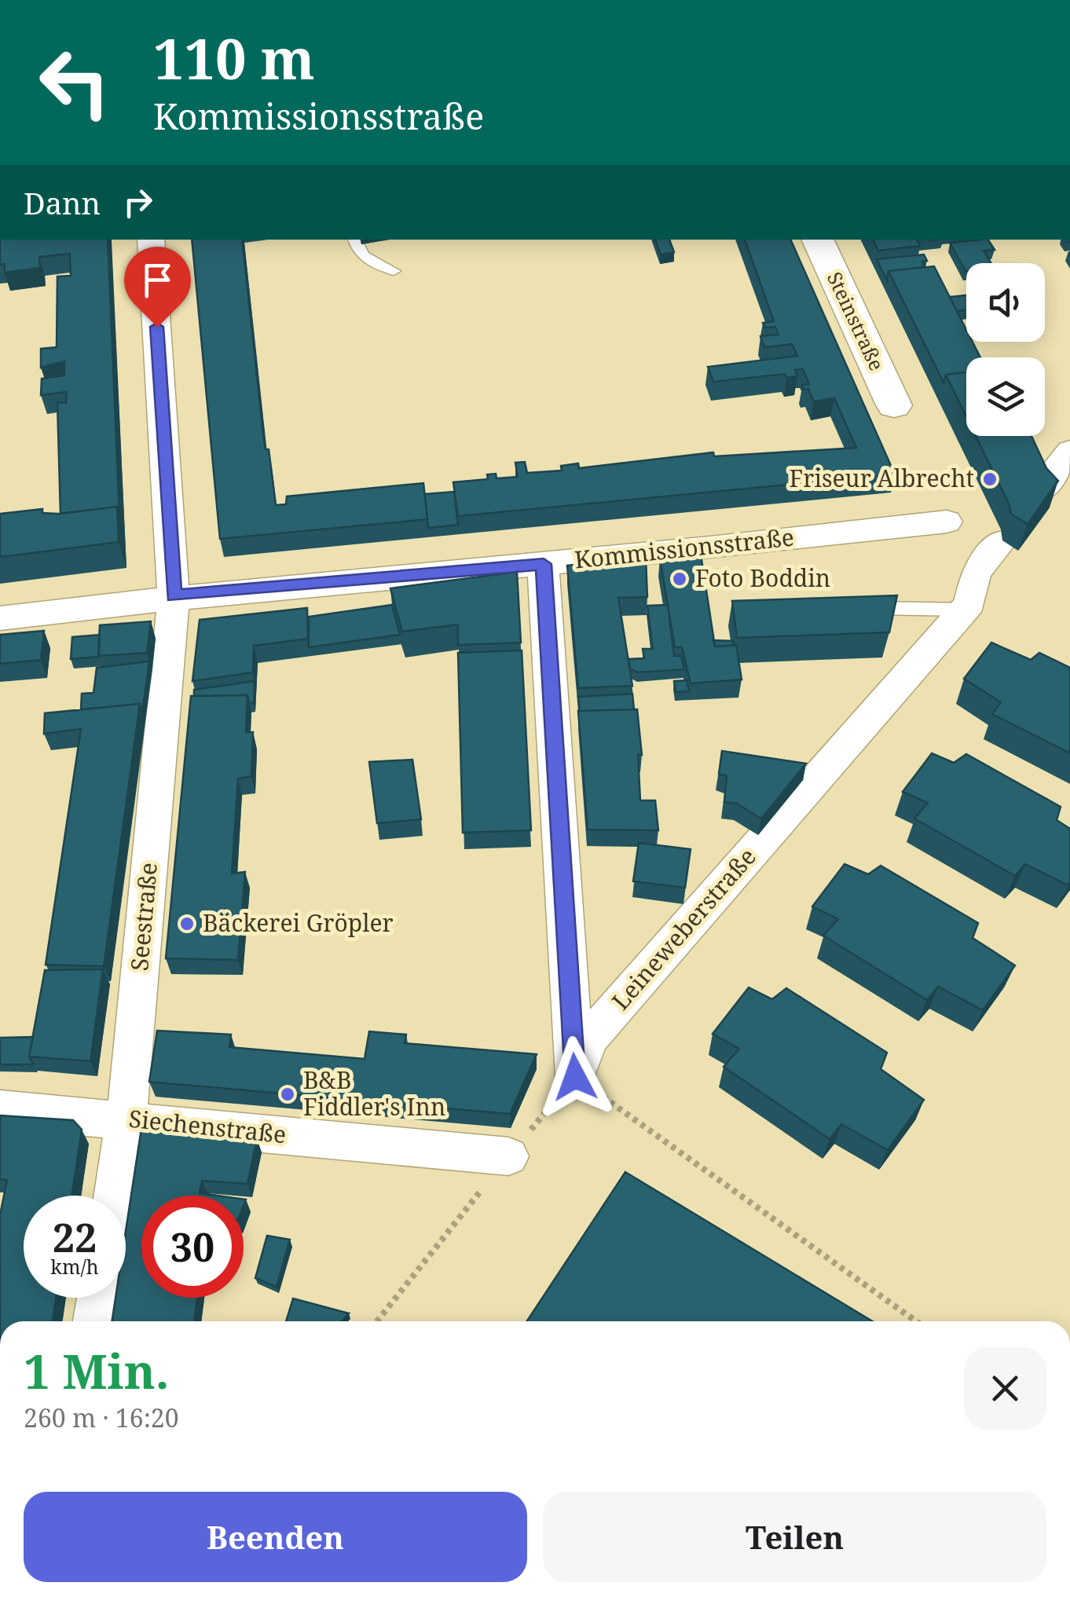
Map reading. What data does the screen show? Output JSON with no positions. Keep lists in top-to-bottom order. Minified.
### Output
{"streets":{"main road":["Steinstraße"],"street":["Kommissionsstraße","Seestraße","Leineweberstraße","Siechenstraße"]},"crossings":[["Kommissionsstraße","Seestraße"],["Seestraße","Siechenstraße"]],"places":["Friseur Albrecht","Foto Boddin","Bäckerei Gröpler","B&B Fiddler's Inn"],"page":{"turn":["110 m","Kommissionsstraße"],"then":"Dann","speed":"22 km/h","limit":"30","heading":["1 Min.","260 m · 16:20"],"buttons":["Beenden","Teilen"]}}
